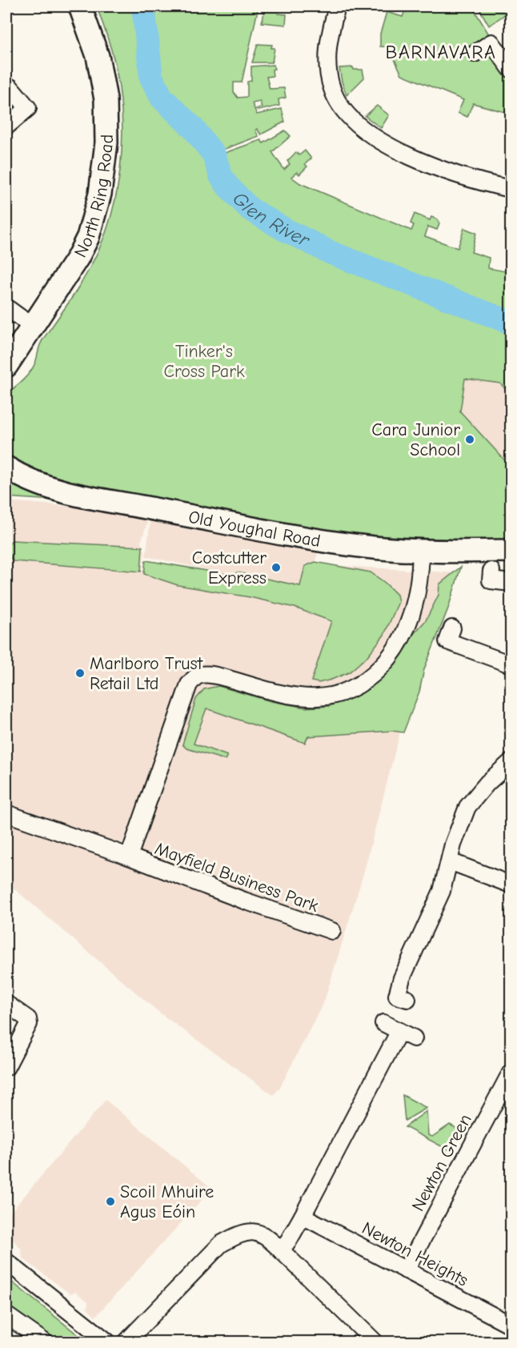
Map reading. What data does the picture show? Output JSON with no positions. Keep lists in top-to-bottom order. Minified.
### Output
{"streets":{"main road":["North Ring Road","Old Youghal Road"],"street":["Mayfield Business Park","Newton Green","Newton Heights"]},"crossings":[["Old Youghal Road","Mayfield Business Park"],["Newton Green","Newton Heights"]],"districts":["BARNAVARA"],"water":["Glen River"],"parks":["Tinker's Cross Park"],"places":["Cara Junior School","Costcutter Express","Marlboro Trust Retail Ltd","Scoil Mhuire Agus Eóin"]}
